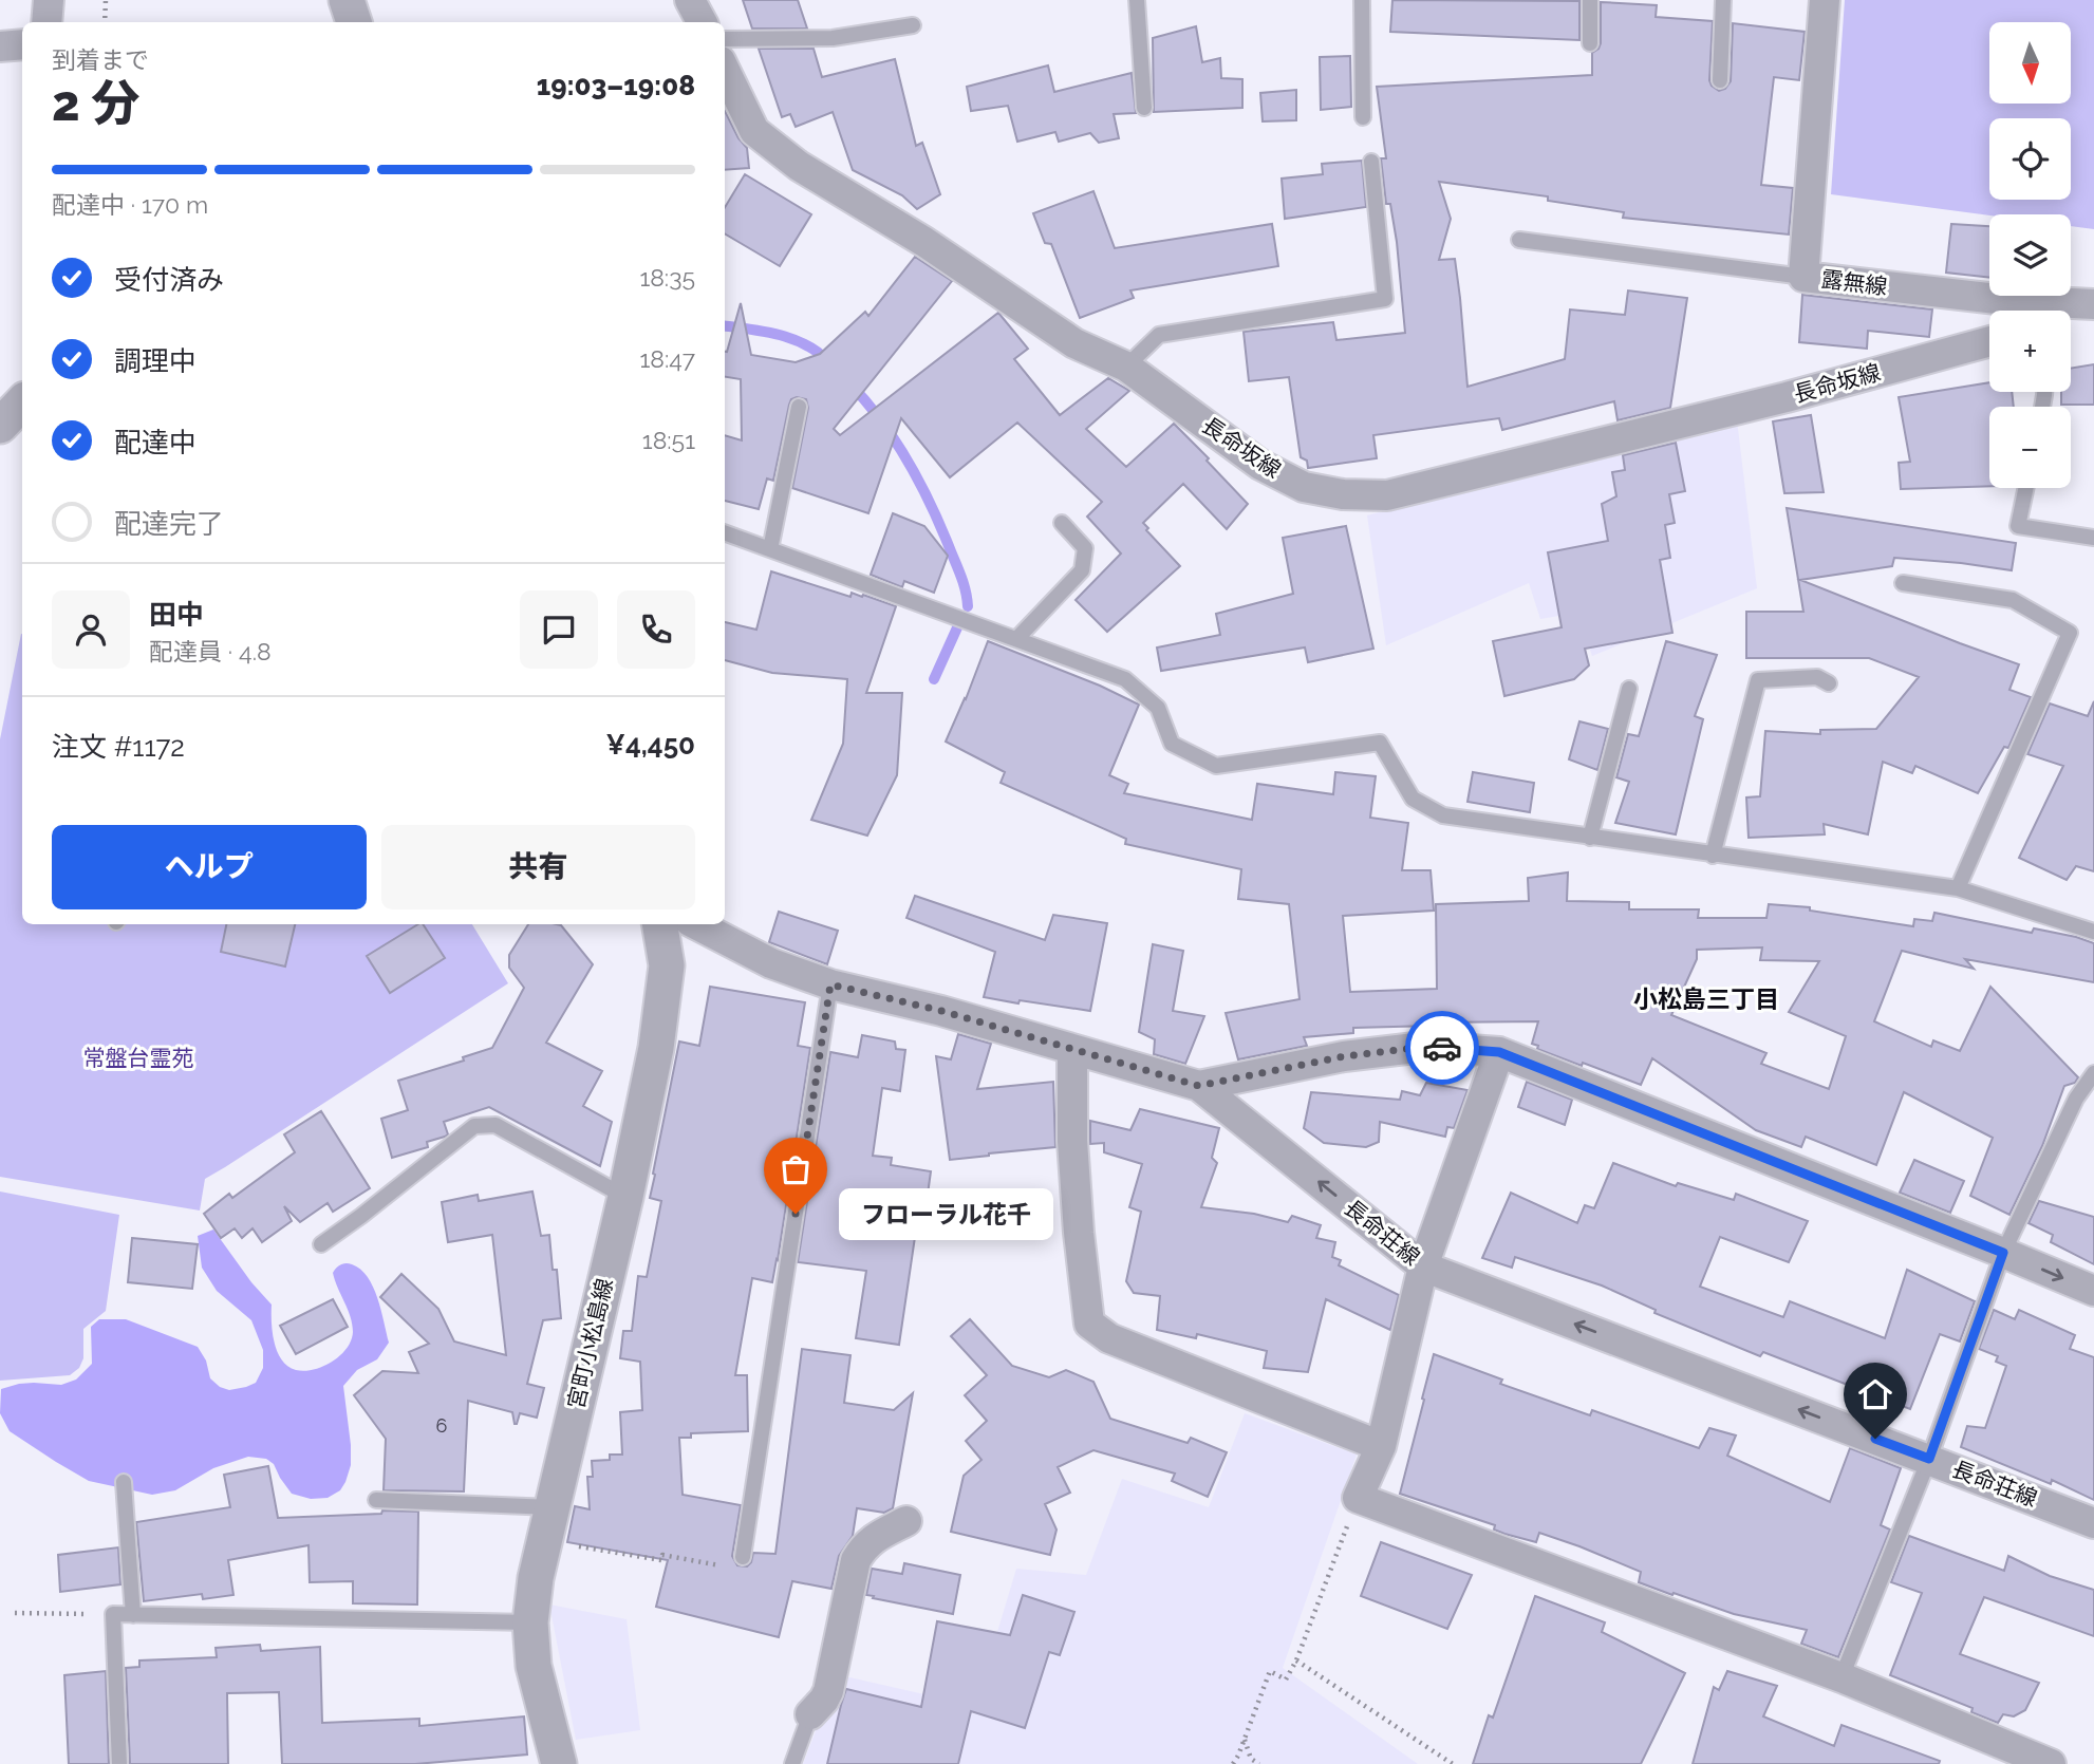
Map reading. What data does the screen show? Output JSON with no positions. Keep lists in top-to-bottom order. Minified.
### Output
{"streets":{"street":["露無線","長命坂線","長命荘線","宮町小松島線"]},"districts":["小松島三丁目"],"parks":["常盤台霊苑"],"places":["フローラル花千"],"house_numbers":["6"],"north":"bottom","page":{"map_buttons":["+","−"],"heading":["2 分","到着まで","19:03–19:08"],"panel":["田中","配達員 · 4.8","注文 #1172","¥4,450"],"bar":"配達中 · 170 m","list":[["受付済み","18:35"],["調理中","18:47"],["配達中","18:51"],"配達完了"],"buttons":["ヘルプ","共有"],"bubble":"フローラル花千"}}
